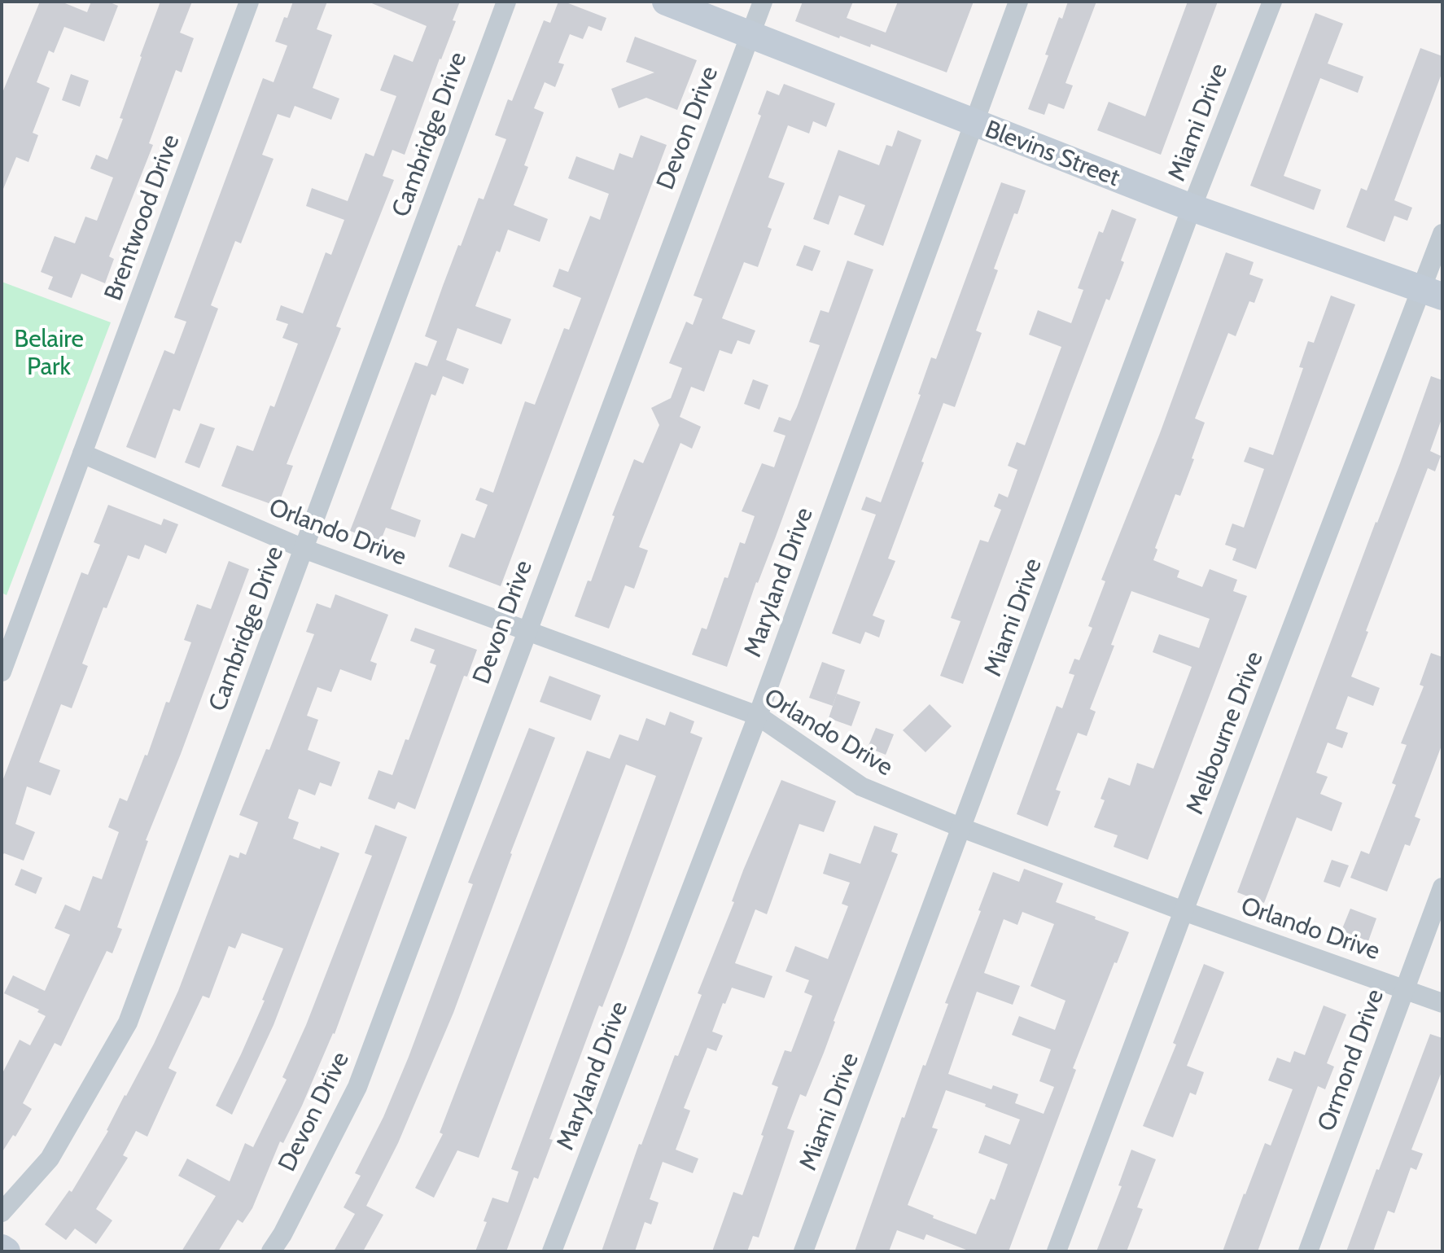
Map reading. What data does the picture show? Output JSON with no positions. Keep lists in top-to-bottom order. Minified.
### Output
{"streets":{"street":["Miami Drive","Devon Drive","Cambridge Drive","Blevins Street","Brentwood Drive","Orlando Drive","Maryland Drive","Melbourne Drive","Ormond Drive"]},"crossings":[["Miami Drive","Blevins Street"],["Miami Drive","Orlando Drive"],["Devon Drive","Blevins Street"],["Devon Drive","Orlando Drive"],["Cambridge Drive","Orlando Drive"],["Blevins Street","Maryland Drive"],["Blevins Street","Melbourne Drive"],["Brentwood Drive","Orlando Drive"],["Orlando Drive","Maryland Drive"],["Orlando Drive","Melbourne Drive"],["Orlando Drive","Ormond Drive"]],"parks":["Belaire Park"]}
